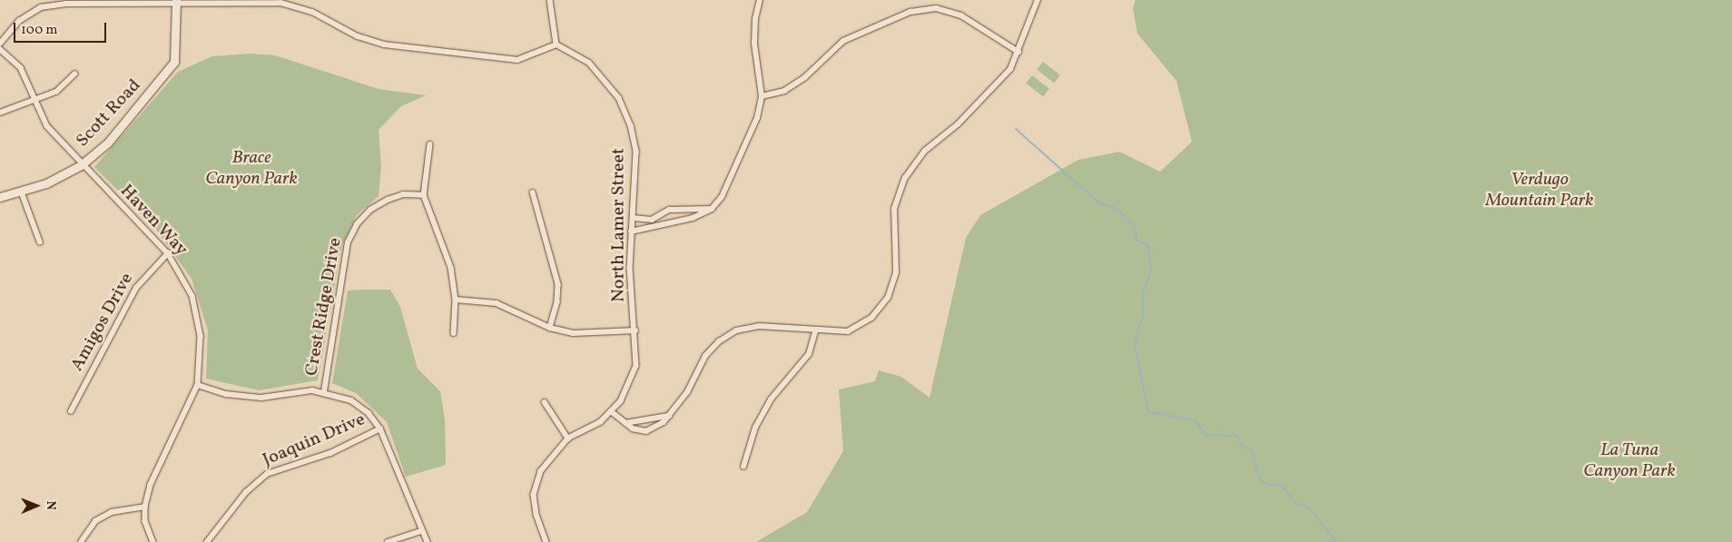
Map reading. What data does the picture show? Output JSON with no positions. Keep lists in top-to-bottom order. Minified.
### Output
{"streets":{"street":["Scott Road","Haven Way","North Lamer Street","Crest Ridge Drive","Amigos Drive","Joaquin Drive"]},"crossings":[["Scott Road","Haven Way"],["Haven Way","Amigos Drive"]],"parks":["Brace Canyon Park","Verdugo Mountain Park","La Tuna Canyon Park"],"scale_bar":"100 m","north":"right"}
